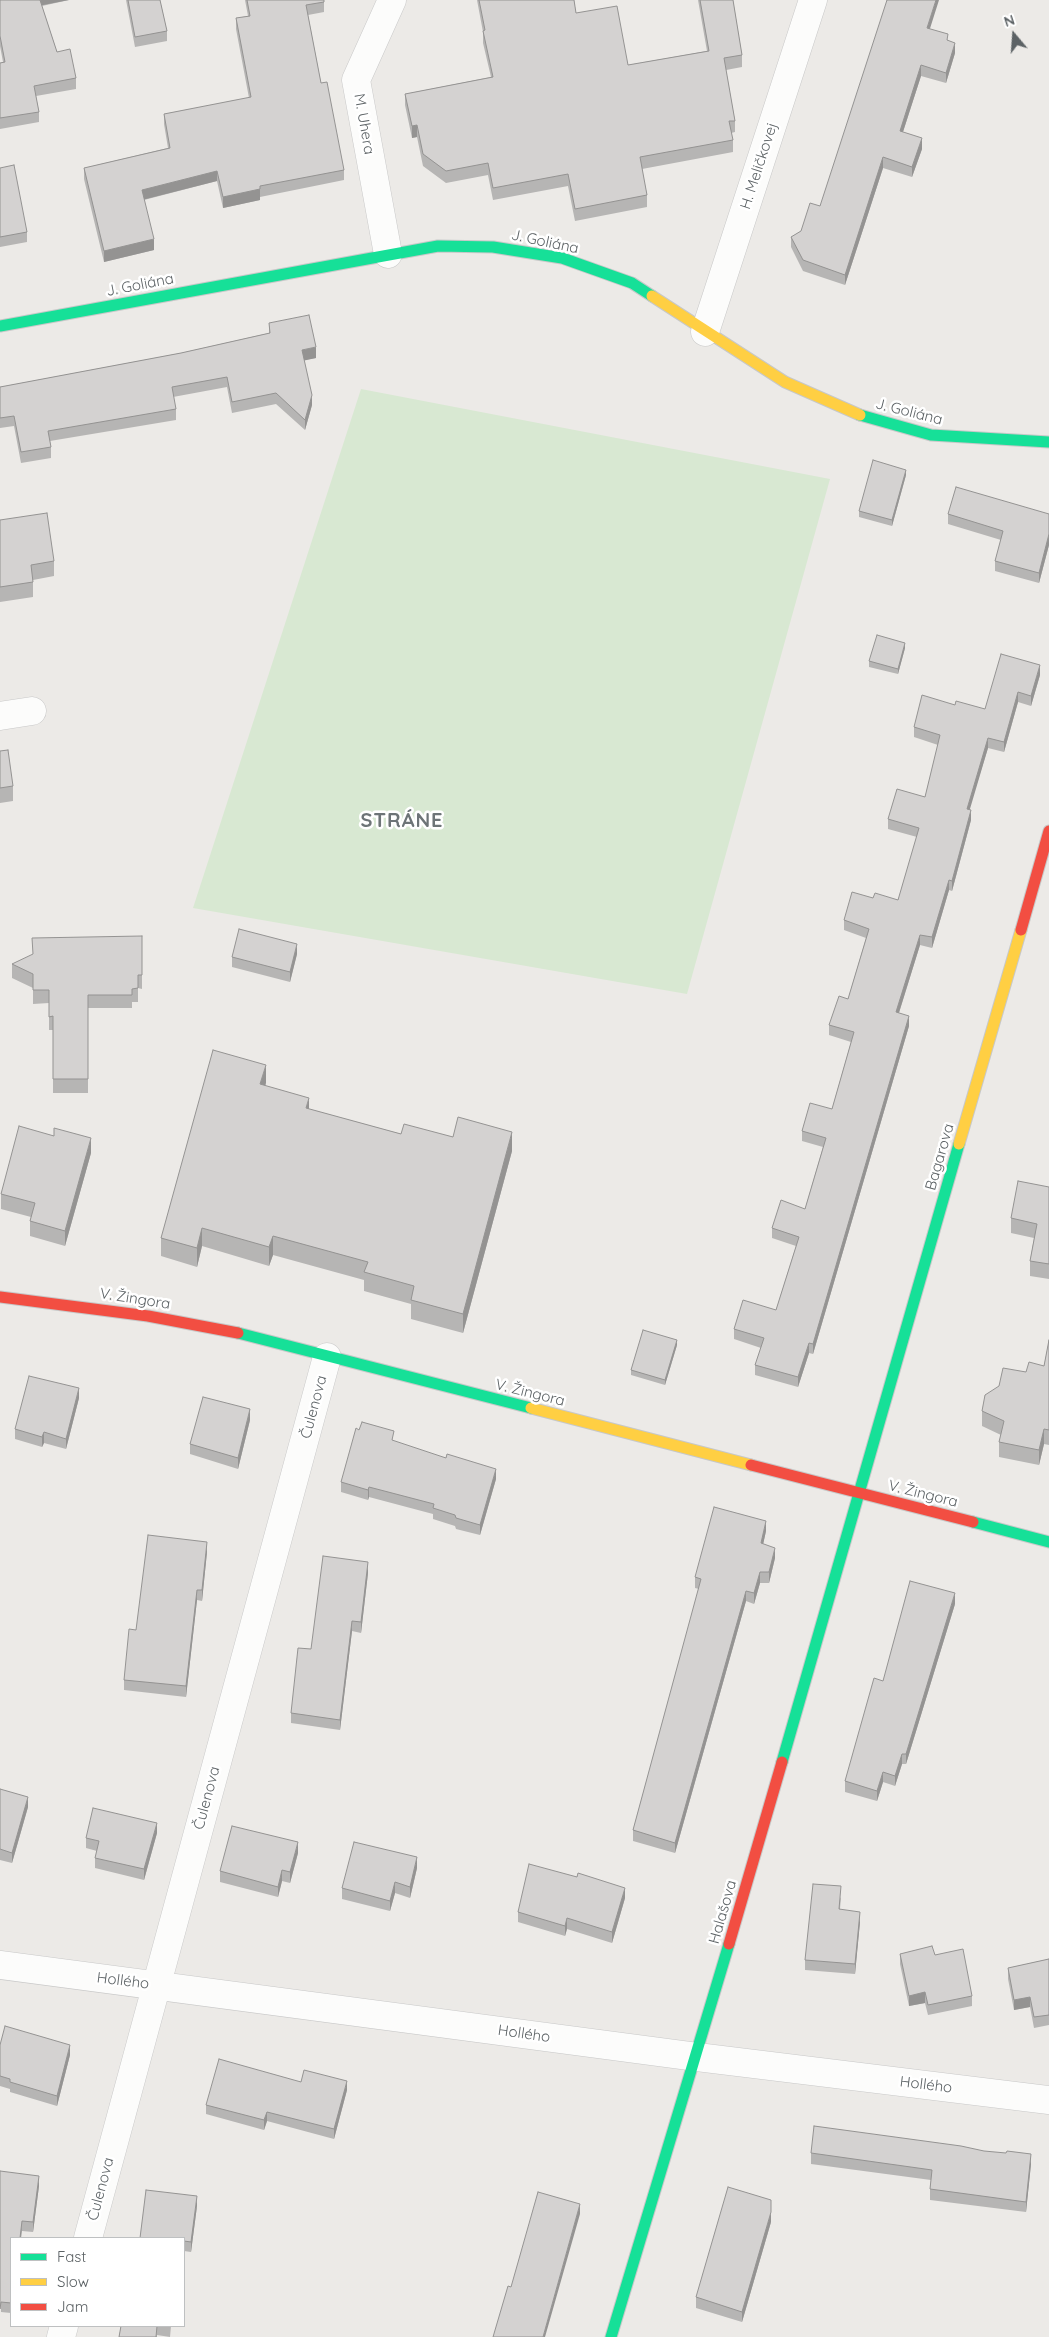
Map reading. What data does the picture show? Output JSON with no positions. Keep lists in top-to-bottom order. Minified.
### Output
{"streets":{"street":["M. Uhera","H. Meličkovej","J. Goliána","Bagarova","V. Žingora","Čulenova","Halašova","Hollého"]},"crossings":[["M. Uhera","J. Goliána"],["H. Meličkovej","J. Goliána"],["Bagarova","V. Žingora"],["Bagarova","Halašova"],["V. Žingora","Čulenova"],["V. Žingora","Halašova"],["Čulenova","Hollého"],["Halašova","Hollého"]],"districts":["STRÁNE"],"legend":["Fast","Slow","Jam"],"north":"top"}
